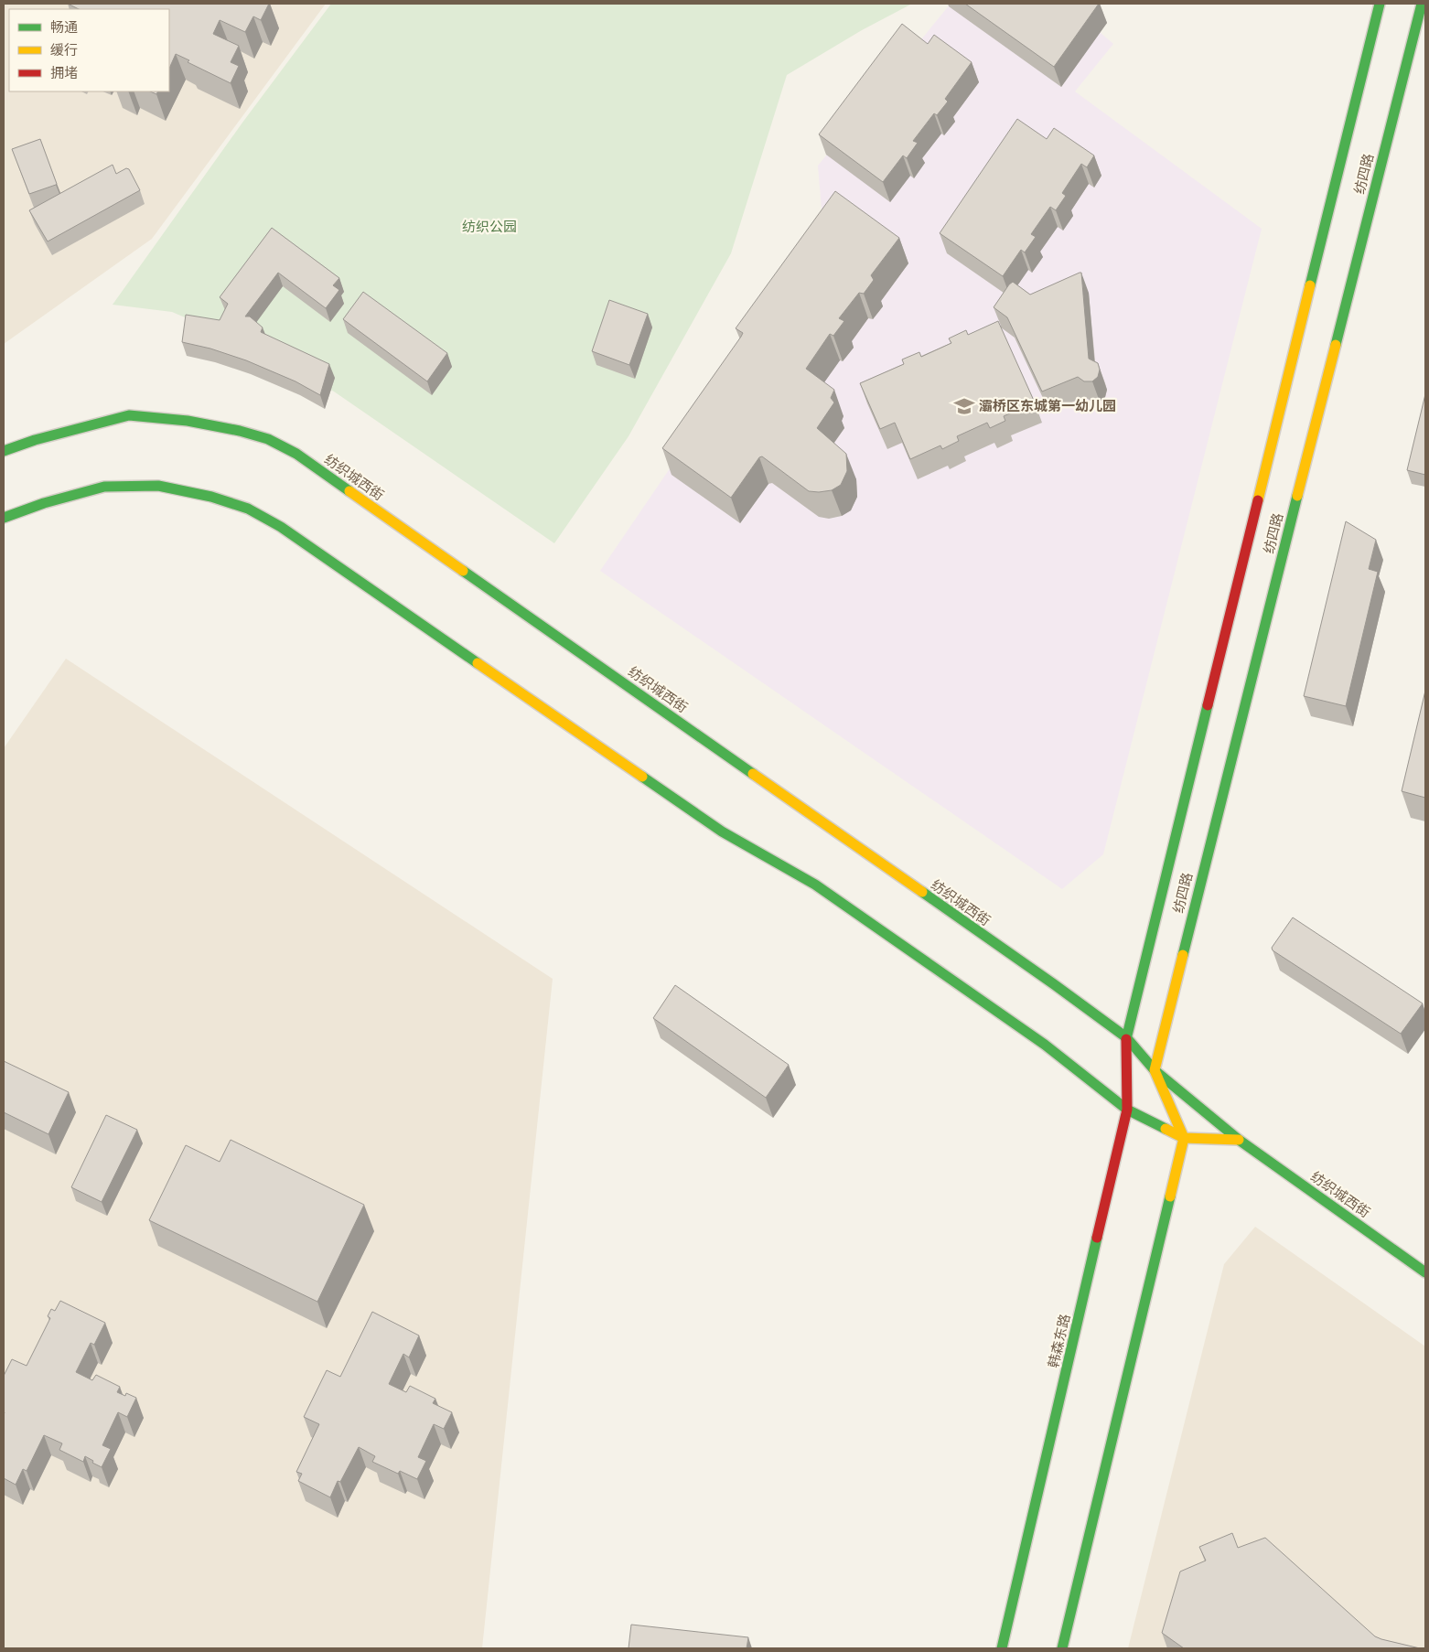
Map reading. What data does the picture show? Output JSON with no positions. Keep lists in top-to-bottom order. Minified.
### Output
{"streets":{"main road":["纺四路","纺织城西街","韩森东路"]},"crossings":[["纺四路","纺织城西街"],["纺四路","韩森东路"],["纺织城西街","韩森东路"]],"parks":["纺织公园"],"places":{"school or university":["灞桥区东城第一幼儿园"]},"legend":["畅通","缓行","拥堵"]}
